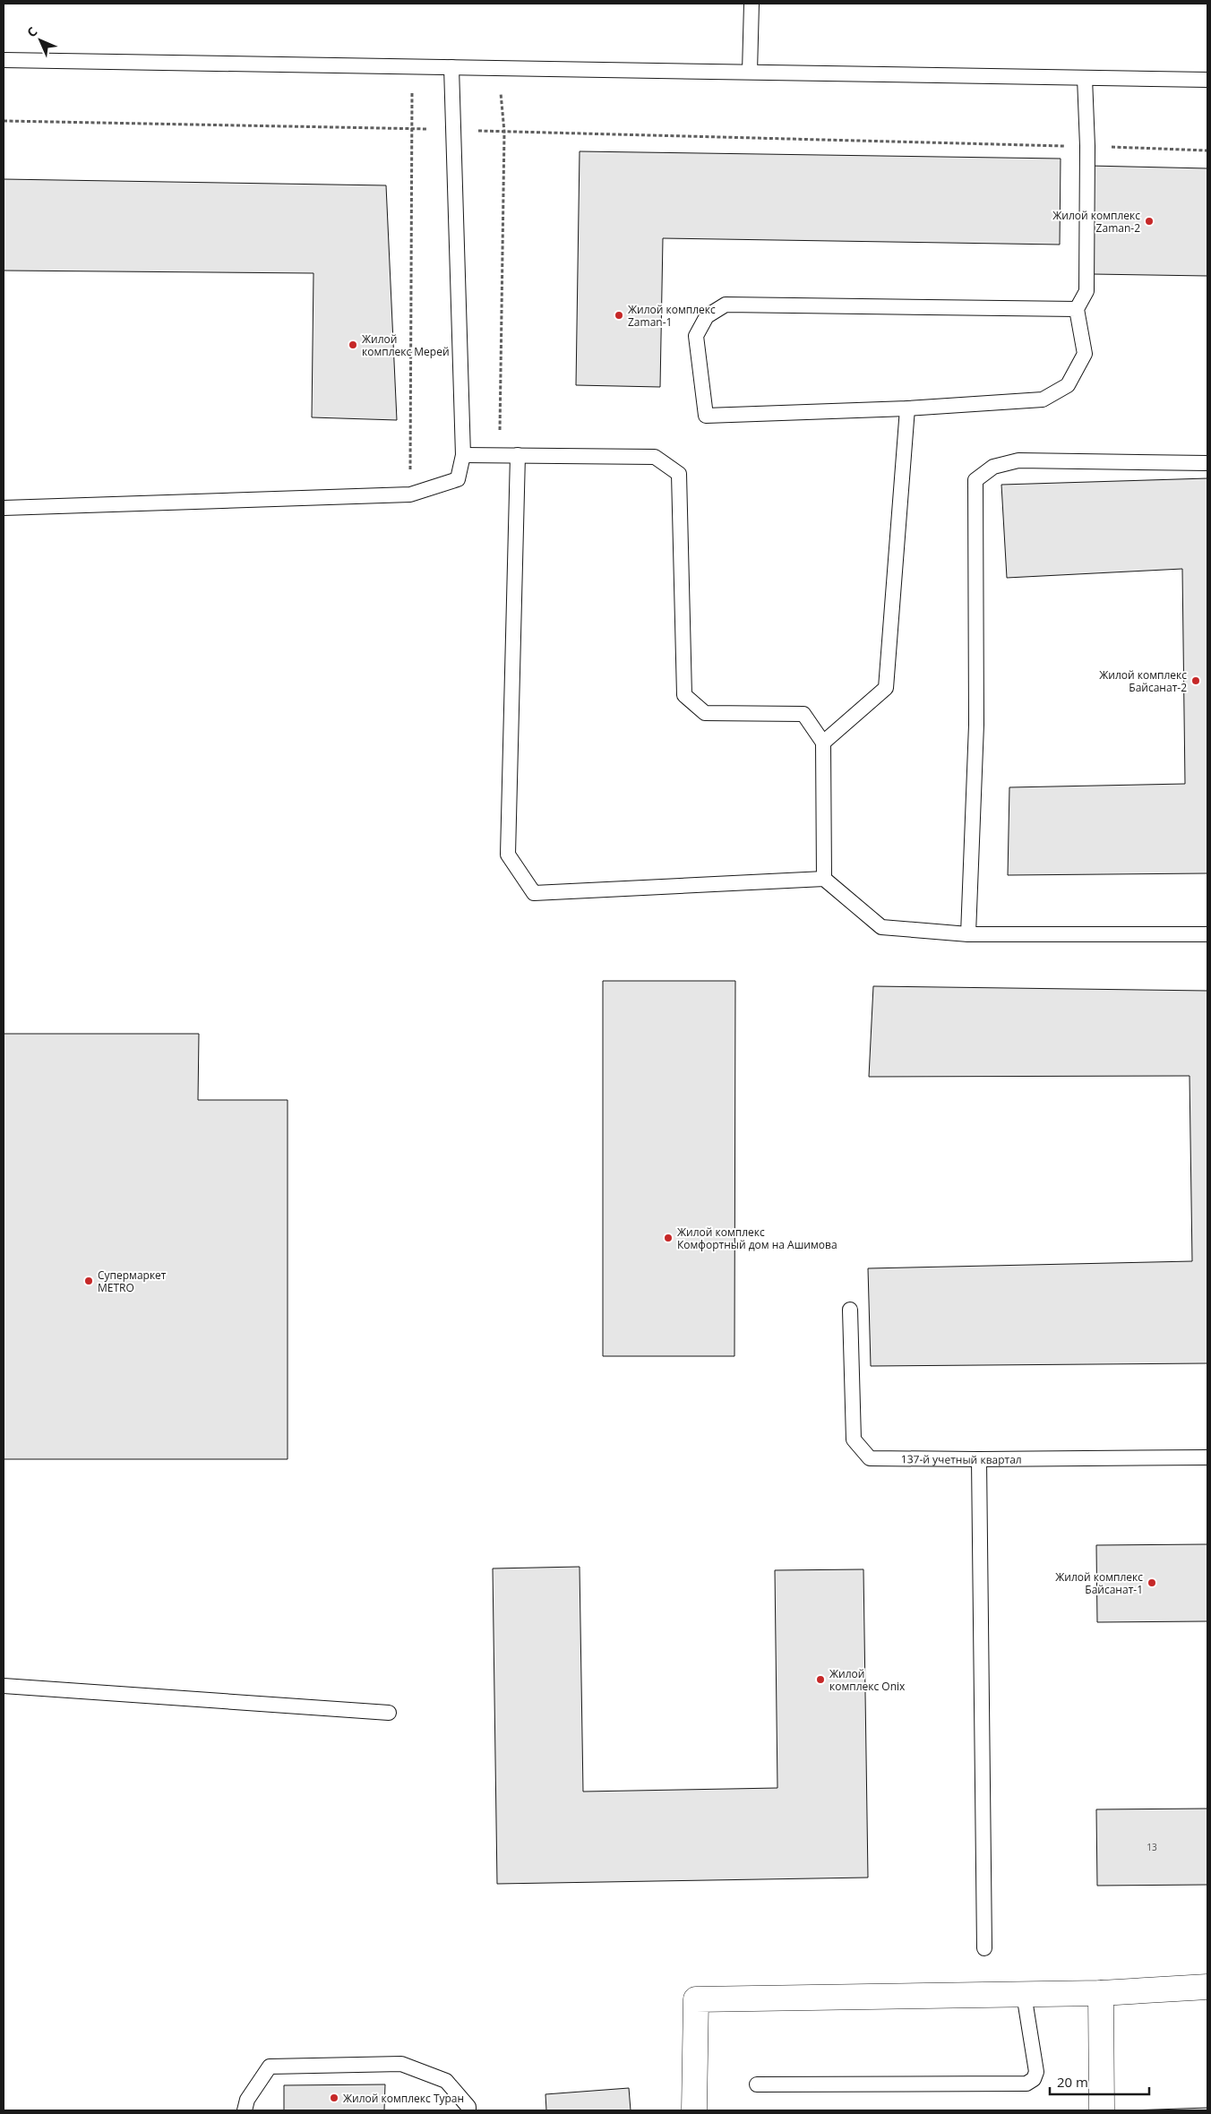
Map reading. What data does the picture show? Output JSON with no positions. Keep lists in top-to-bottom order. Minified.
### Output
{"streets":{"lane":["137-й учетный квартал"]},"places":["Жилой комплекс Zaman-2","Жилой комплекс Zaman-1","Жилой комплекс Мерей","Жилой комплекс Байсанат-2","Жилой комплекс Комфортный дом на Ашимова","Супермаркет METRO","Жилой комплекс Байсанат-1","Жилой комплекс Onix","Жилой комплекс Туран"],"house_numbers":["13"],"scale_bar":"20 m","north":"top left"}
